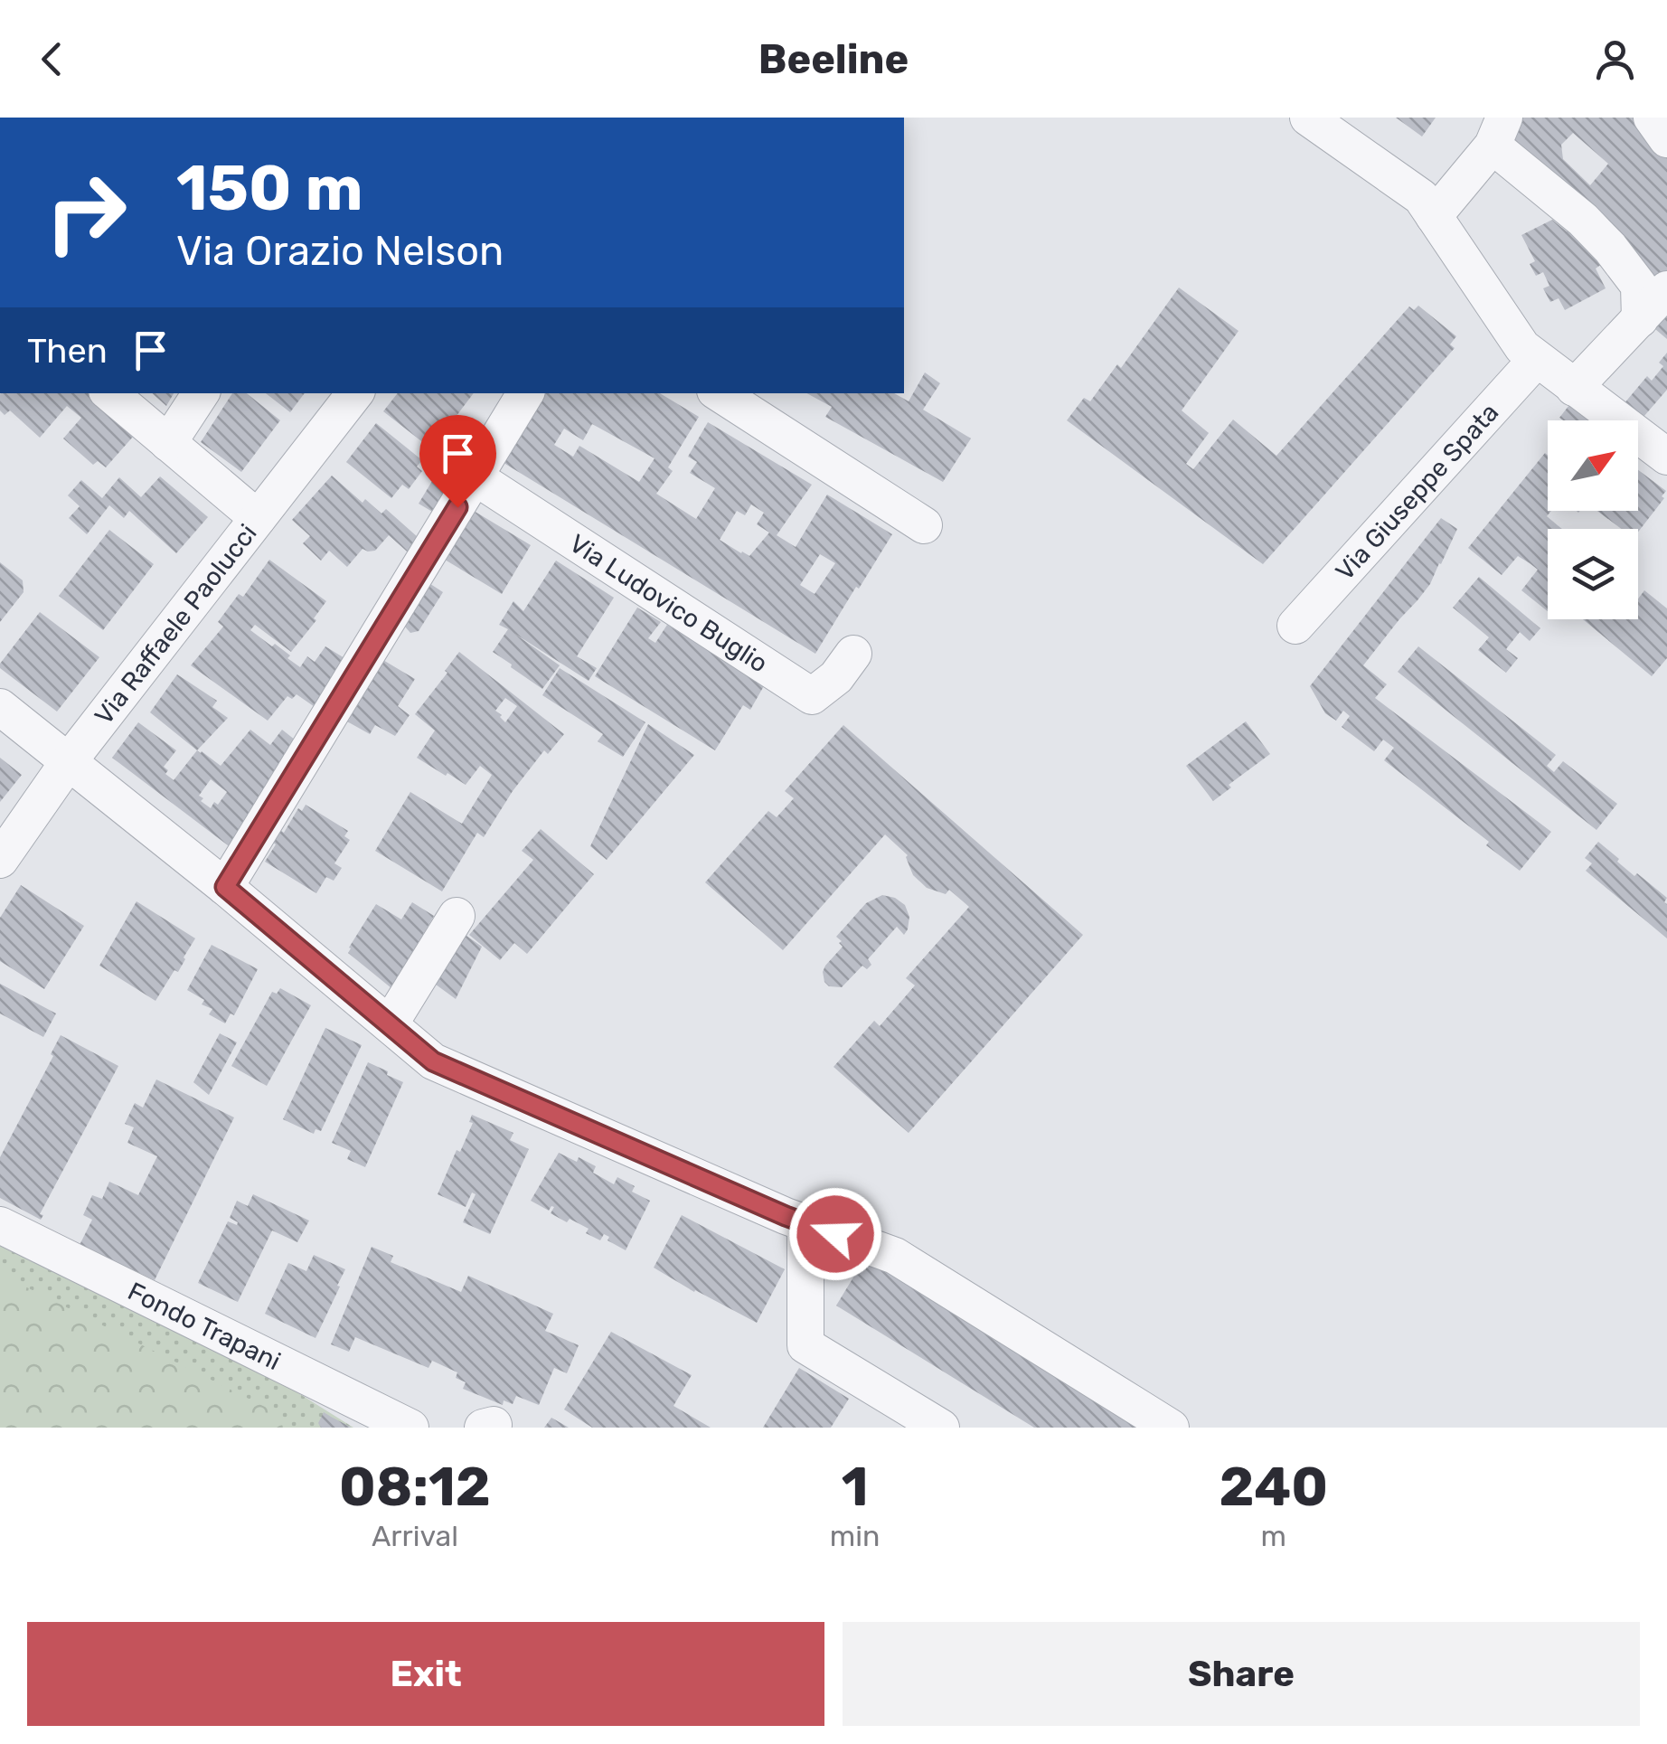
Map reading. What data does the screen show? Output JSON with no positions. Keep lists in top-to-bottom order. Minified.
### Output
{"streets":{"street":["Via Giuseppe Spata","Via Ludovico Buglio","Via Raffaele Paolucci","Fondo Trapani"]},"north":"top right","page":{"header":"Beeline","turn":["150 m","Via Orazio Nelson"],"then":"Then","eta":["08:12","Arrival","1","min","240","m"],"buttons":["Exit","Share"]}}
